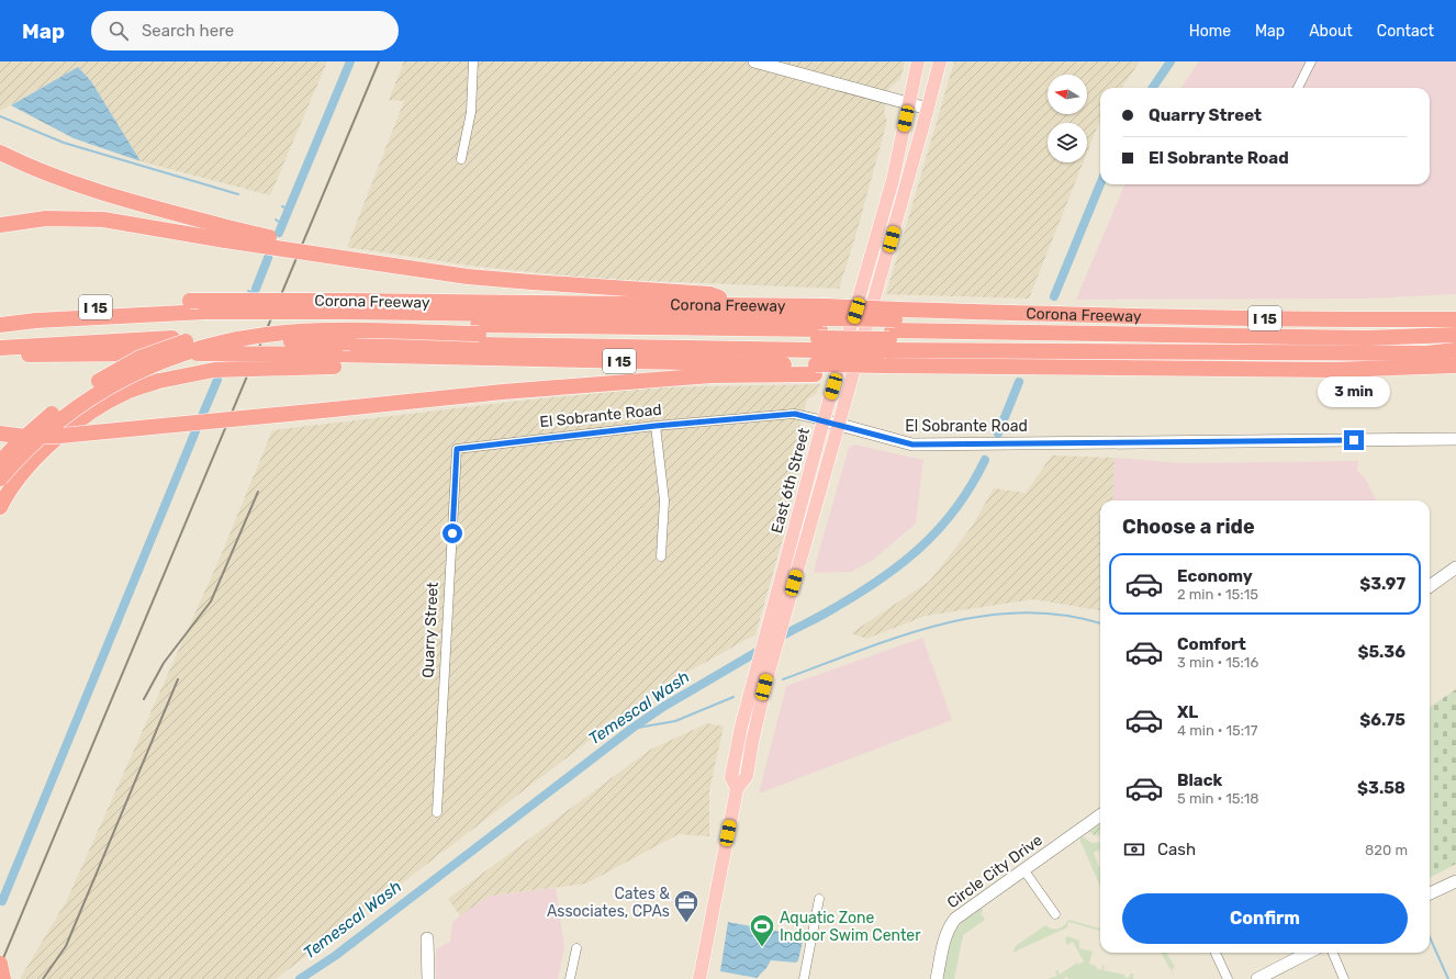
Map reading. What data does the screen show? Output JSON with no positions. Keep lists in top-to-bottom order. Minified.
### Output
{"streets":{"highway":["Corona Freeway","I 15"],"main road":["East 6th Street"],"street":["El Sobrante Road","Quarry Street","Circle City Drive"]},"crossings":[["El Sobrante Road","East 6th Street"],["El Sobrante Road","Quarry Street"]],"water":["Temescal Wash"],"places":{"office":["Cates & Associates, CPAs"],"sports":["Aquatic Zone Indoor Swim Center"]},"north":"left","page":{"header":"Map","search":"Search here","nav":["Home","Map","About","Contact"],"banner":["Quarry Street","El Sobrante Road"],"bubble":"3 min","heading":"Choose a ride","list":[{"name":"Economy","note":"2 min · 15:15","value":"$3.97"},{"name":"Comfort","note":"3 min · 15:16","value":"$5.36"},{"name":"XL","note":"4 min · 15:17","value":"$6.75"},{"name":"Black","note":"5 min · 15:18","value":"$3.58"}],"pay":["Cash","820 m"],"buttons":"Confirm"}}
